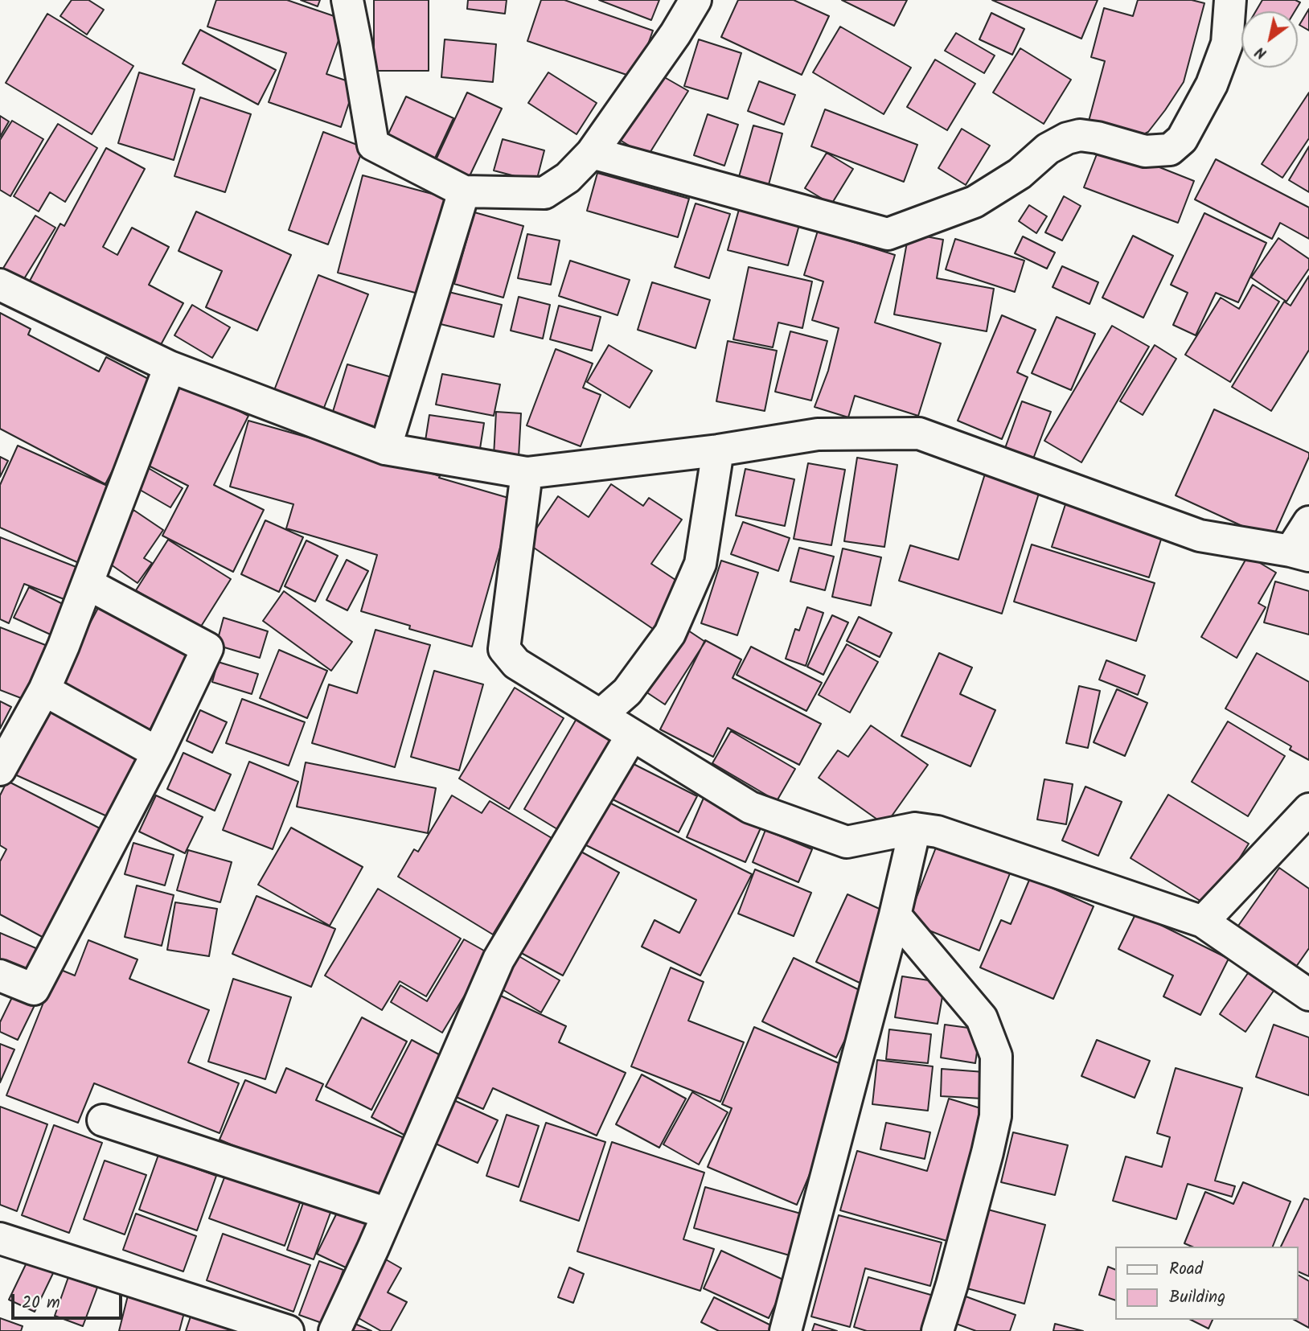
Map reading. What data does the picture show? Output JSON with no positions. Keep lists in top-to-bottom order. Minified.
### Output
{"legend":["Road","Building"],"scale_bar":"20 m","north":"bottom left"}
